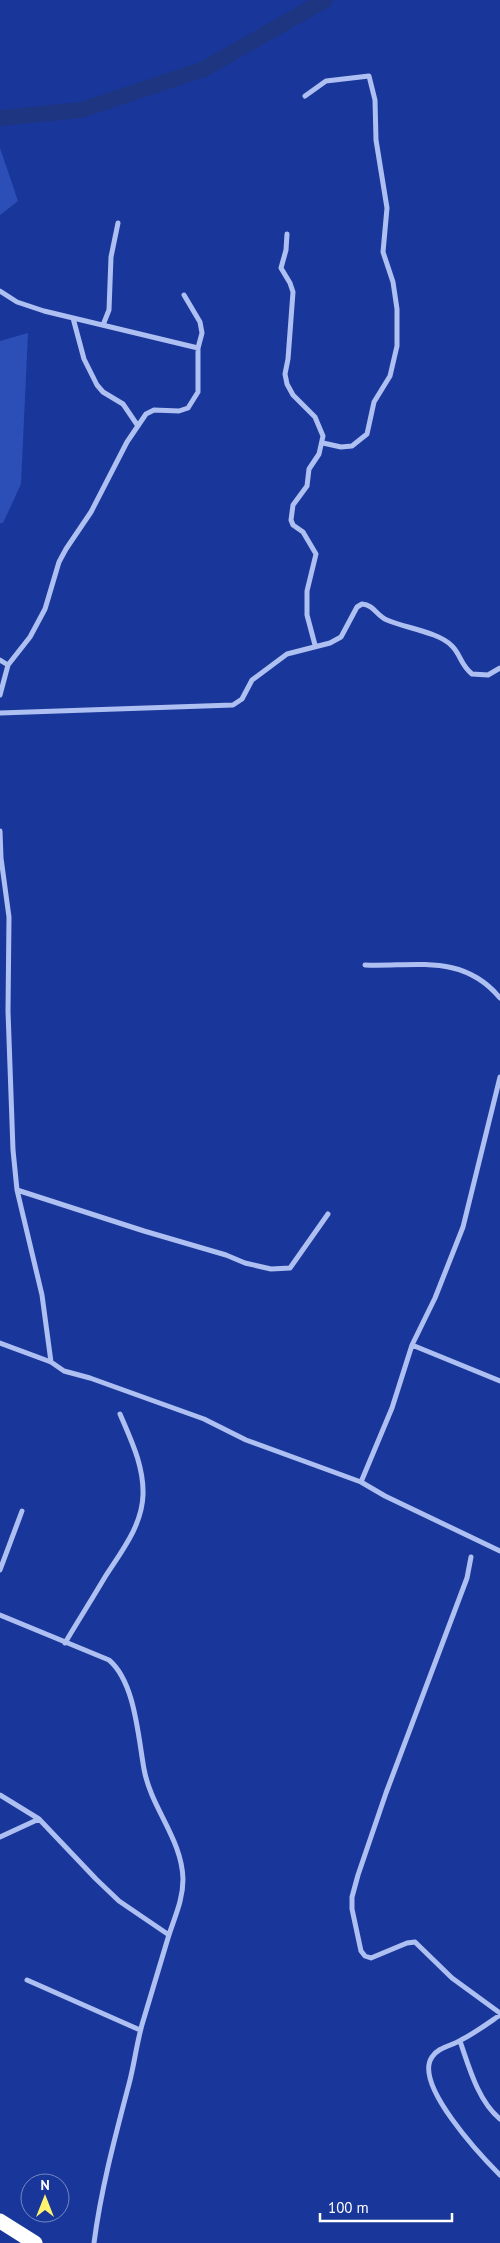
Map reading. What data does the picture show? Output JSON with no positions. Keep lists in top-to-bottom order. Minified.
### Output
{"scale_bar":"100 m","north":"top"}
